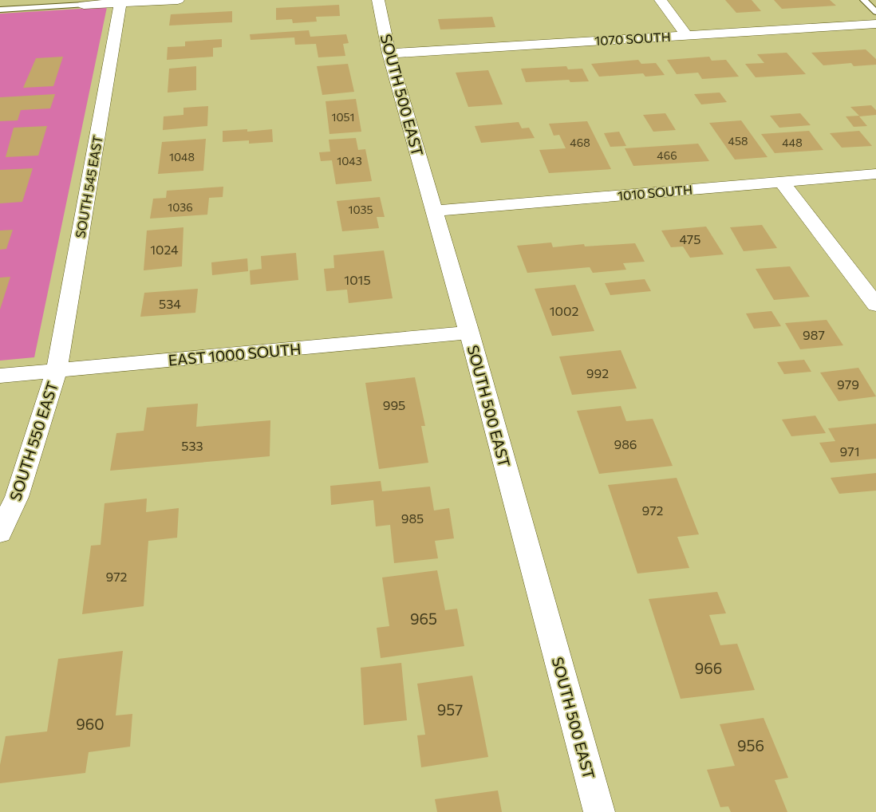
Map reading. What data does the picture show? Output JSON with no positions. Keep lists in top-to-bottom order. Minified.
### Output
{"streets":{"street":["1070 SOUTH","SOUTH 500 EAST","SOUTH 545 EAST","1010 SOUTH","EAST 1000 SOUTH","SOUTH 550 EAST"]},"crossings":[["1070 SOUTH","SOUTH 500 EAST"],["SOUTH 500 EAST","1010 SOUTH"],["SOUTH 500 EAST","EAST 1000 SOUTH"],["SOUTH 545 EAST","EAST 1000 SOUTH"],["SOUTH 545 EAST","SOUTH 550 EAST"],["EAST 1000 SOUTH","SOUTH 550 EAST"]],"house_numbers":["1051","458","468","448","466","1048","1043","1036","1035","475","1024","1015","534","1002","987","992","979","995","986","533","971","972","985","972","965","966","957","960","956"]}
